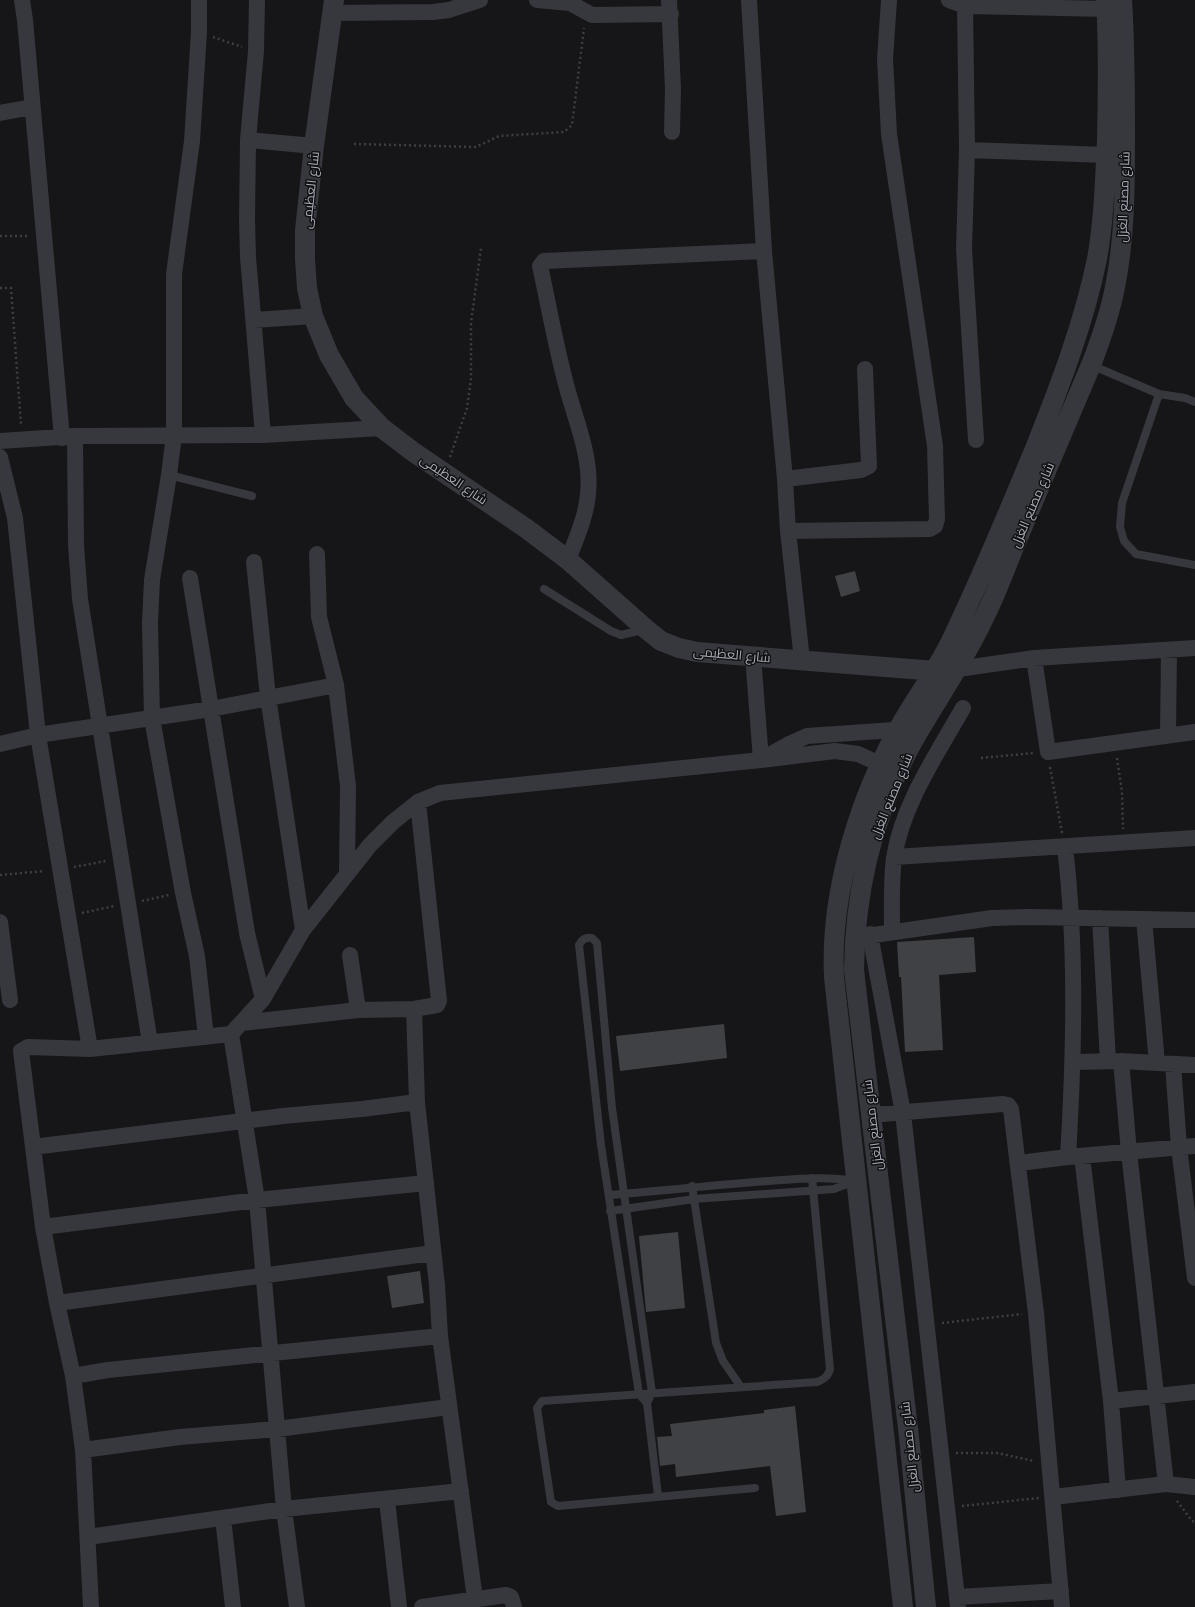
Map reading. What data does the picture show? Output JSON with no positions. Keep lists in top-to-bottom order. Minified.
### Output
{"streets":{"street":["شارع العظيمى","شارع مصنع الغزل"]},"crossings":[["شارع العظيمى","شارع مصنع الغزل"]]}
